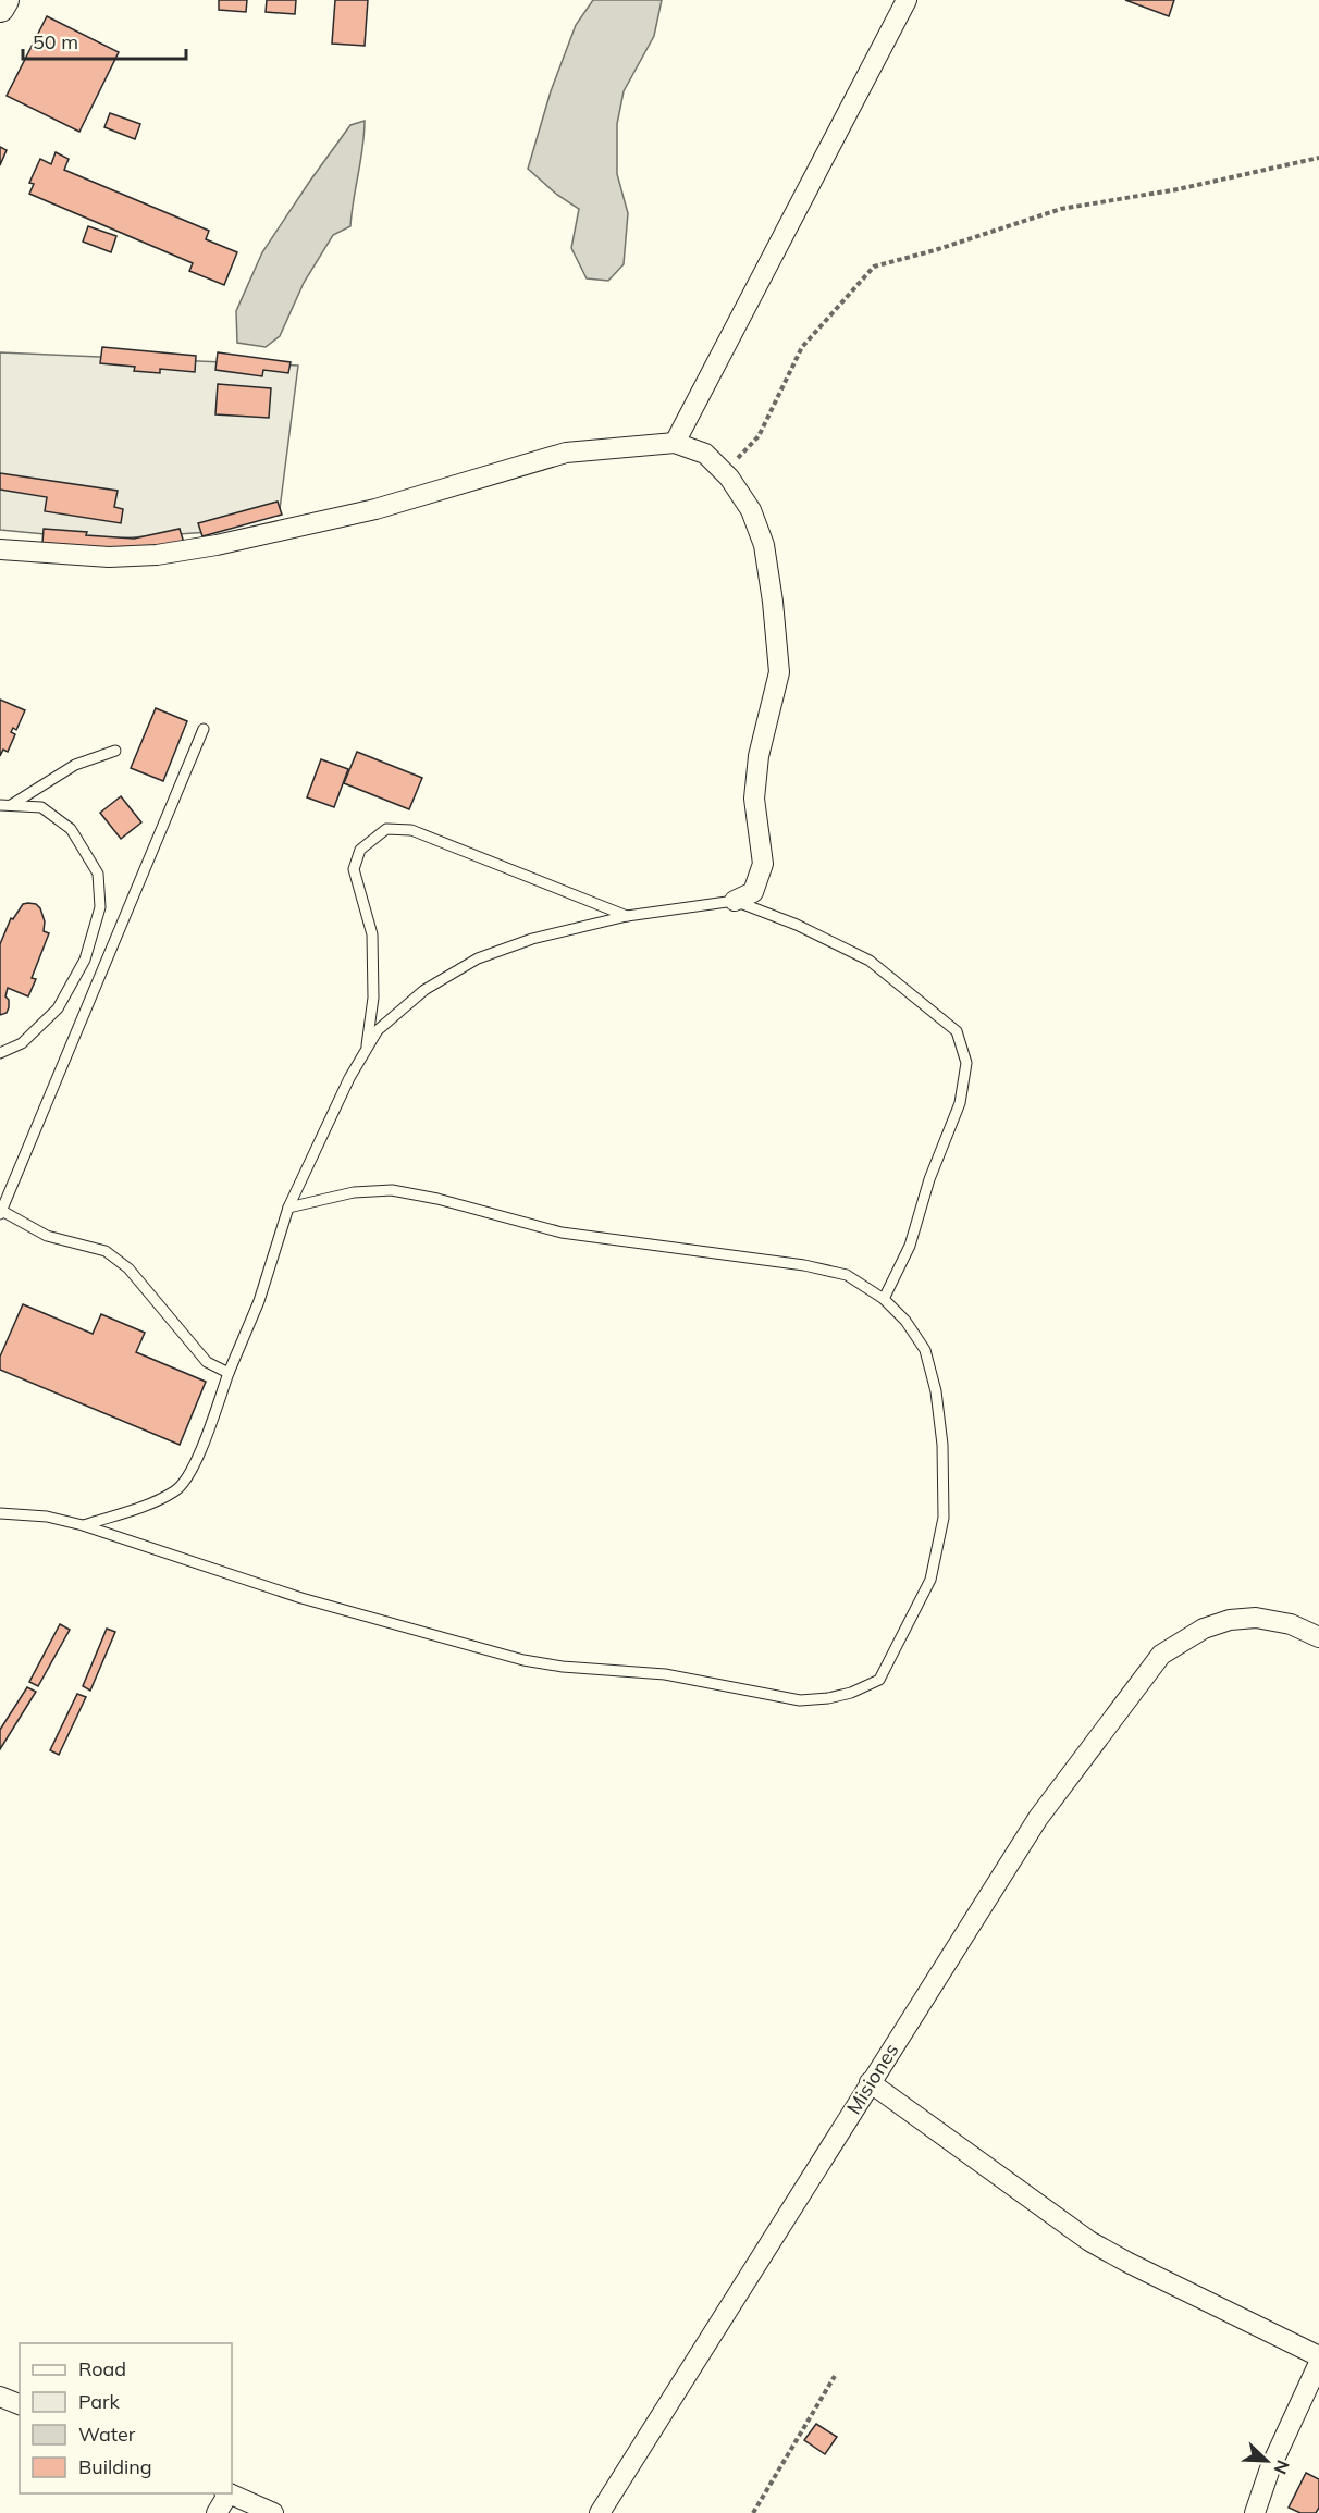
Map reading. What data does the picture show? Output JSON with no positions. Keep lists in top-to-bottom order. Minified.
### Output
{"streets":{"street":["Misiones"]},"legend":["Road","Park","Water","Building"],"scale_bar":"50 m","north":"bottom right"}
